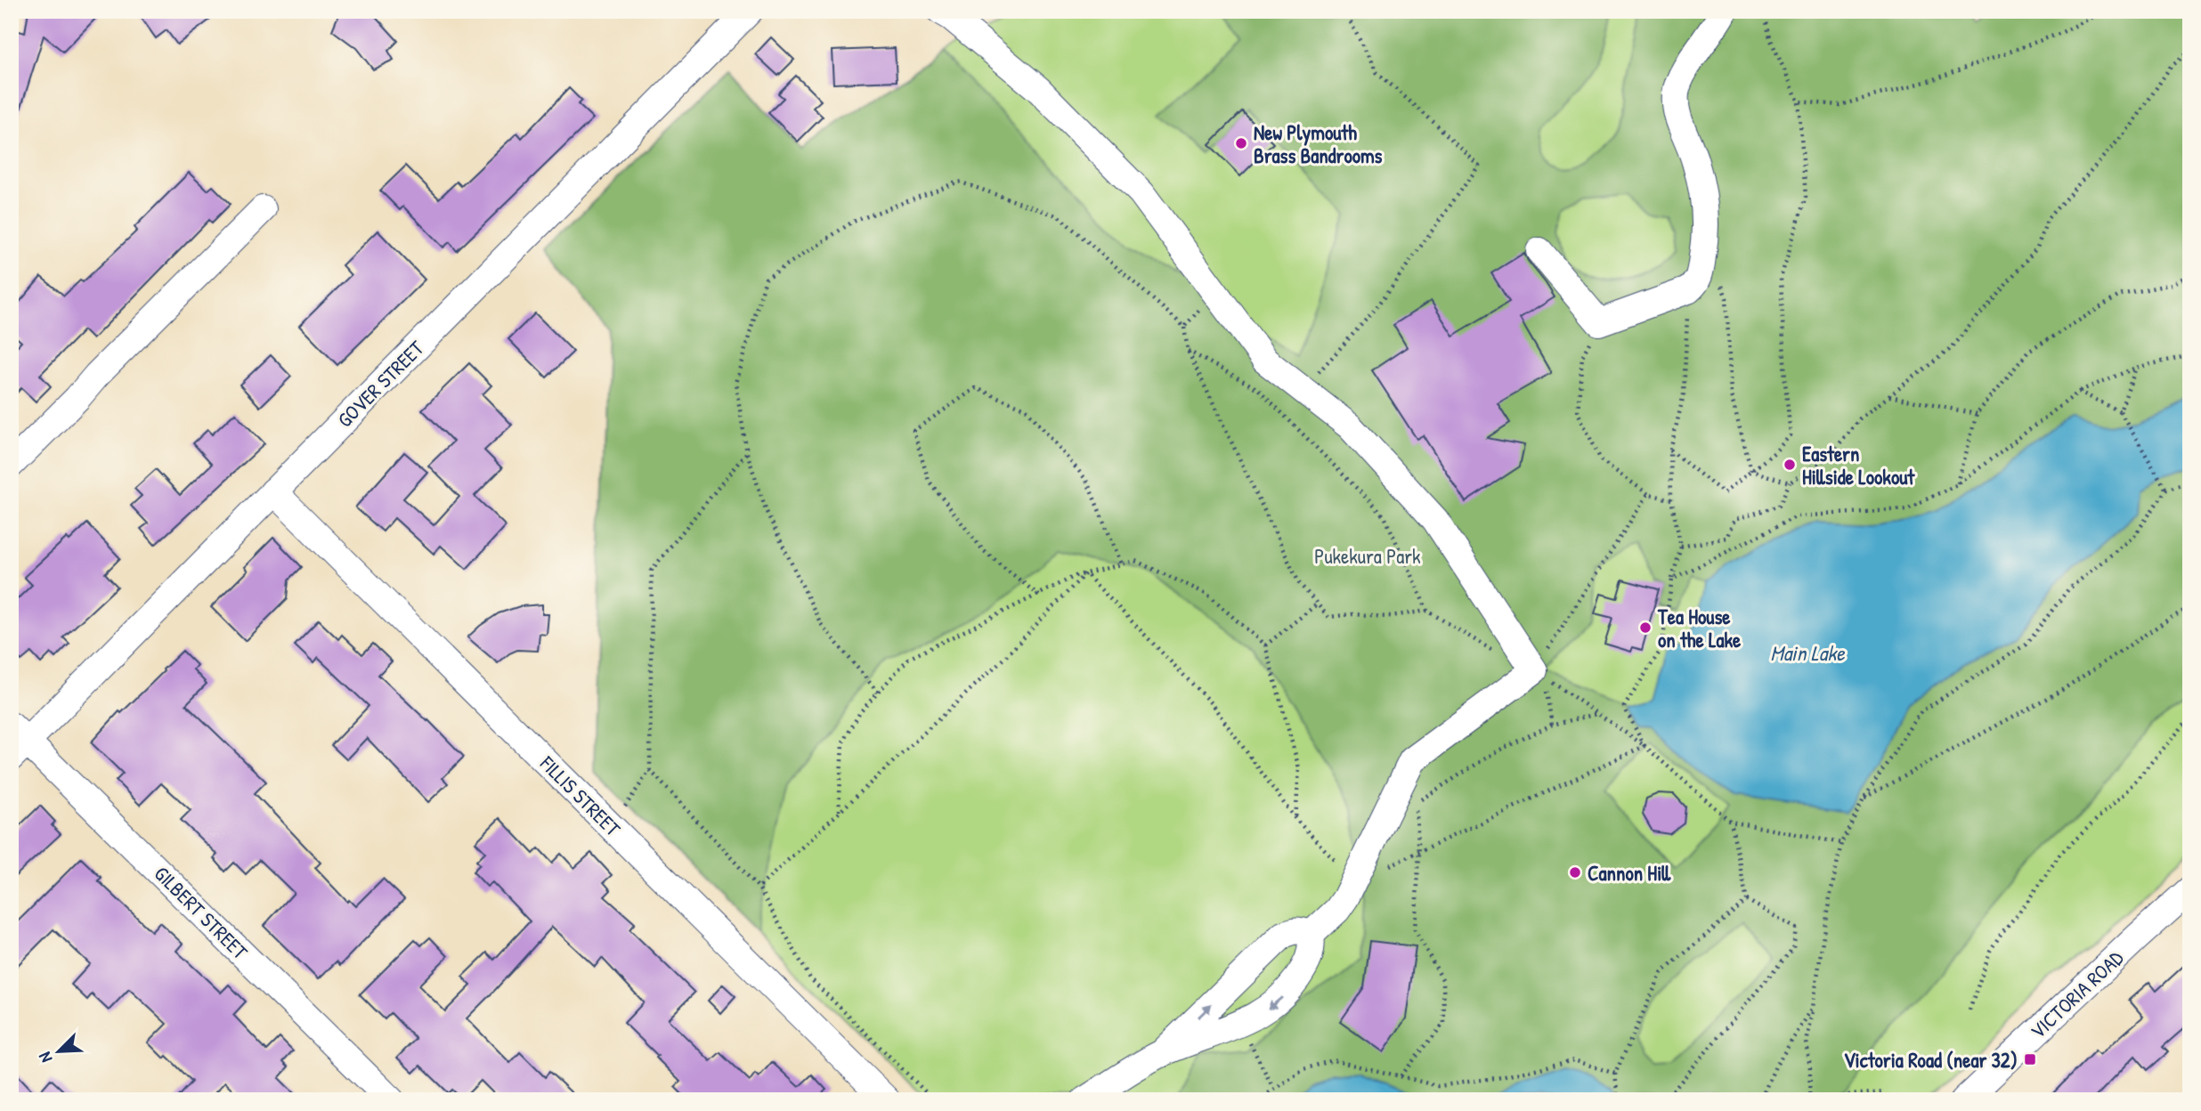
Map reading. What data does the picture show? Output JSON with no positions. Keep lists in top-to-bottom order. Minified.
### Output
{"streets":{"street":["GOVER STREET","FILLIS STREET","GILBERT STREET","VICTORIA ROAD"]},"crossings":[["GOVER STREET","FILLIS STREET"],["GOVER STREET","GILBERT STREET"]],"water":["Main Lake"],"parks":["Pukekura Park"],"places":{"other":["New Plymouth Brass Bandrooms","Eastern Hillside Lookout","Tea House on the Lake","Cannon Hill"],"transit":["Victoria Road (near 32)"]},"north":"bottom left"}
